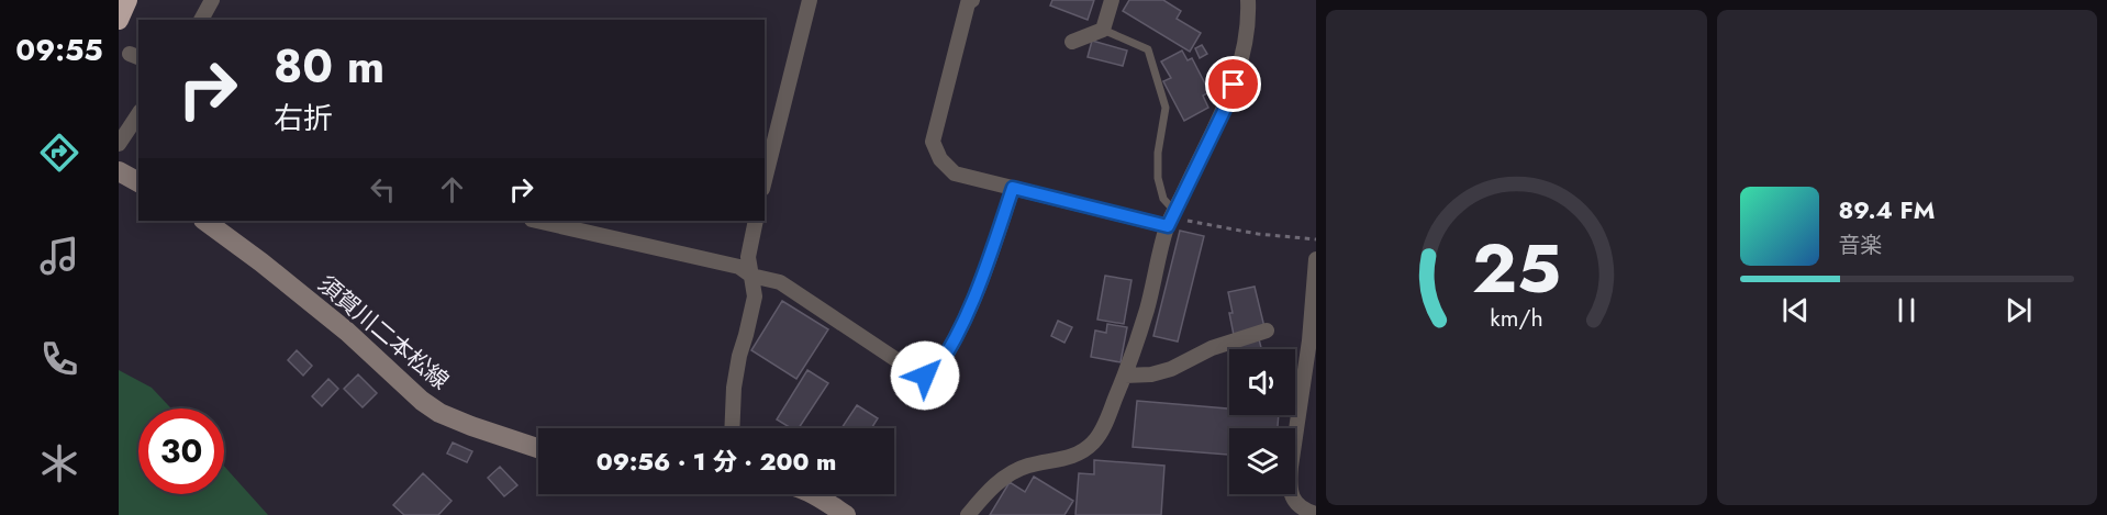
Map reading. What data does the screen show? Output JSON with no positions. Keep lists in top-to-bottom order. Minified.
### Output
{"streets":{"main road":["須賀川二本松線"]},"page":{"tabs":"09:55","turn":["80 m","右折"],"song":["89.4 FM","音楽"],"limit":"30","trip":"09:56 · 1 分 · 200 m","gauge":["25","km/h"]}}
